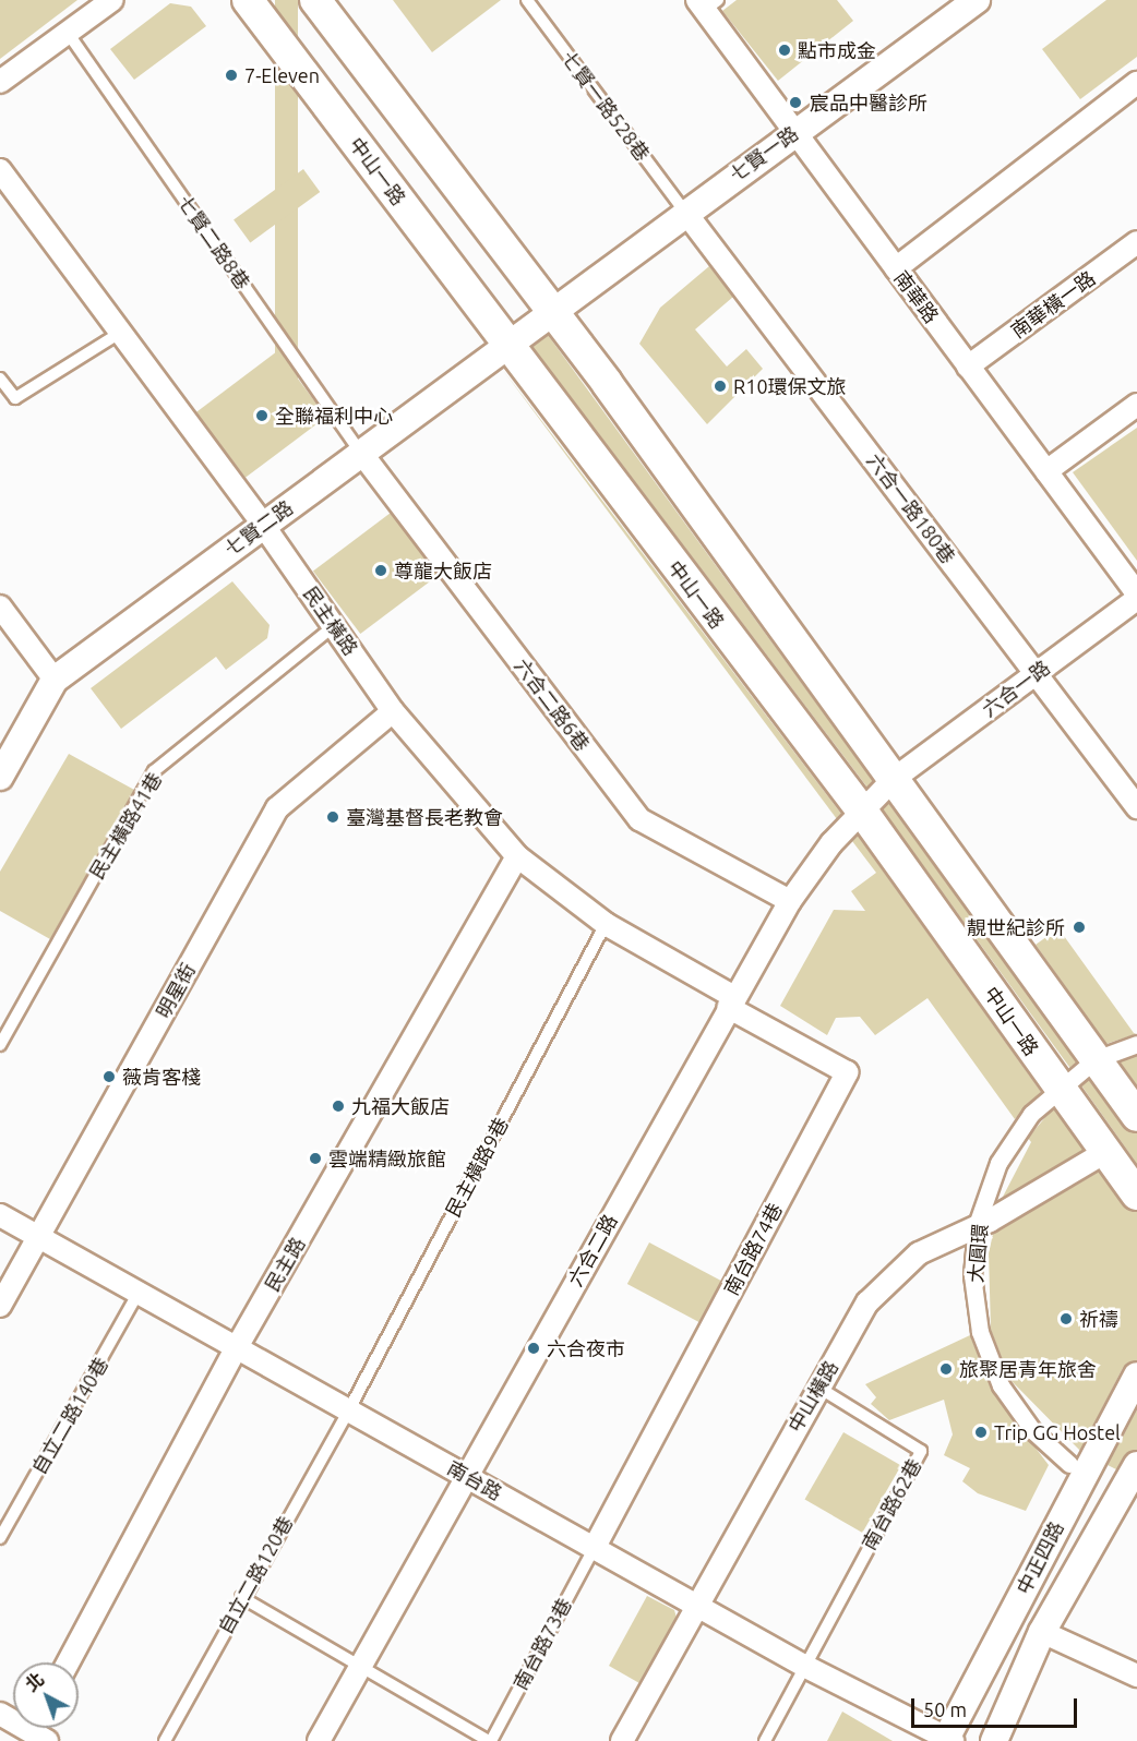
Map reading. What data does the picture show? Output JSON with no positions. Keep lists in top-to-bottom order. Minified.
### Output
{"streets":{"main road":["中山一路"],"street":["七賢一路","南華路","南華橫一路","六合一路180巷","七賢二路","民主橫路","六合一路","六合二路6巷","明星街","南台路74巷","六合二路","大圓環","民主路","中山橫路","南台路","中正四路"],"lane":["七賢一路528巷","七賢二路8巷","民主橫路41巷","民主橫路9巷","自立二路140巷","南台路62巷","自立二路120巷","南台路73巷"]},"crossings":[["七賢一路528巷","七賢一路"],["七賢一路528巷","六合一路180巷"],["七賢一路","南華路"],["七賢一路","六合一路180巷"],["七賢一路","七賢二路"],["中山一路","七賢二路"],["中山一路","六合二路"],["中山一路","大圓環"],["中山一路","中山橫路"],["七賢二路8巷","七賢二路"],["七賢二路8巷","六合二路6巷"],["南華路","南華橫一路"],["六合一路180巷","六合一路"],["七賢二路","民主橫路"],["七賢二路","六合二路6巷"],["民主橫路","民主橫路41巷"],["民主橫路","明星街"],["民主橫路","民主橫路9巷"],["民主橫路","南台路74巷"],["民主橫路","六合二路"],["民主橫路","民主路"],["六合一路","六合二路"],["六合二路6巷","六合二路"],["明星街","南台路"],["民主橫路9巷","南台路"],["民主橫路9巷","自立二路120巷"],["南台路74巷","六合二路"],["南台路74巷","南台路"],["南台路74巷","南台路73巷"],["六合二路","南台路"],["大圓環","中山橫路"],["民主路","南台路"],["中山橫路","南台路"],["中山橫路","南台路62巷"],["自立二路140巷","南台路"],["南台路","南台路62巷"],["南台路","中正四路"],["南台路","自立二路120巷"],["南台路","南台路73巷"]],"places":["點市成金","7-Eleven","宸品中醫診所","R10環保文旅","全聯福利中心","尊龍大飯店","臺灣基督長老教會","靚世紀診所","薇肯客棧","九福大飯店","雲端精緻旅館","祈禱","六合夜市","旅聚居青年旅舍","Trip GG Hostel"],"scale_bar":"50 m","north":"top left"}
